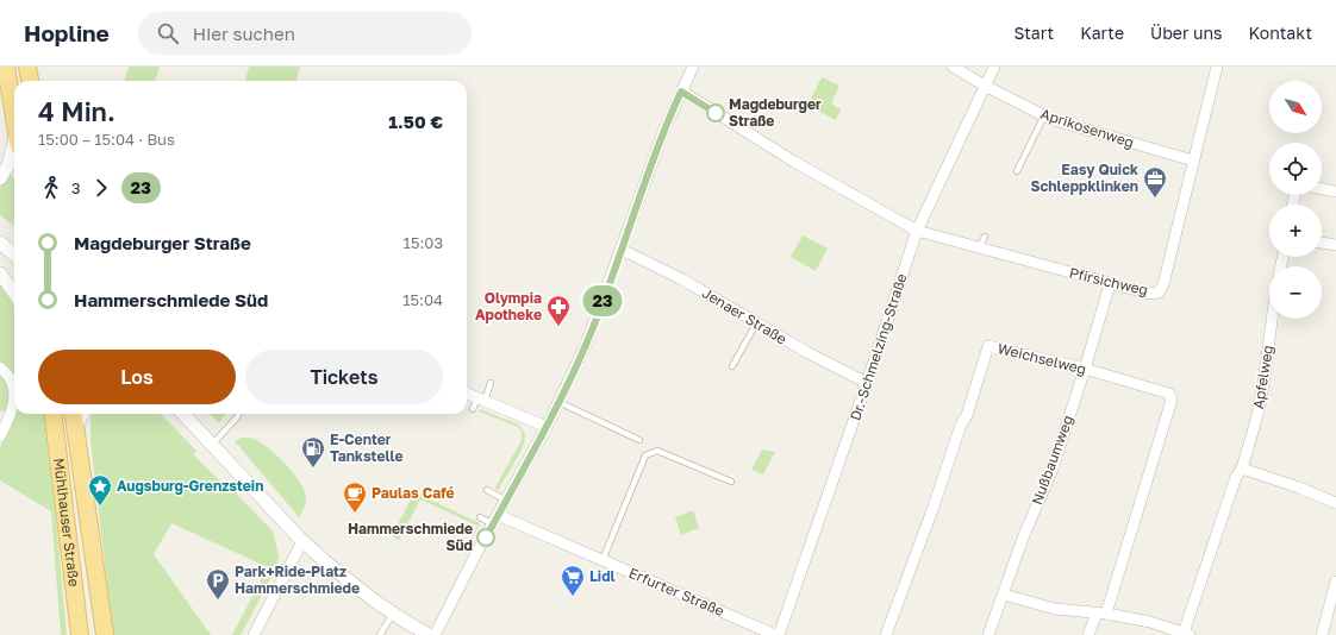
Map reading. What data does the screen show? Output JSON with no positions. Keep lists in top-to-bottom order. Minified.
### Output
{"streets":{"main road":["Mühlhauser Straße"],"street":["Aprikosenweg","Pfirsichweg","Jenaer Straße","Dr.-Schmelzing-Straße","Weichselweg","Apfelweg","Nußbaumweg","Erfurter Straße"]},"crossings":[["Aprikosenweg","Pfirsichweg"],["Aprikosenweg","Dr.-Schmelzing-Straße"],["Pfirsichweg","Dr.-Schmelzing-Straße"],["Pfirsichweg","Nußbaumweg"],["Jenaer Straße","Dr.-Schmelzing-Straße"],["Dr.-Schmelzing-Straße","Erfurter Straße"],["Weichselweg","Nußbaumweg"]],"places":{"other":["Magdeburger Straße","Hammerschmiede Süd"],"office":["Easy Quick Schleppklinken"],"pharmacy":["Olympia Apotheke"],"fuel station":["E-Center Tankstelle"],"place":["Augsburg-Grenzstein"],"cafe":["Paulas Café"],"supermarket":["Lidl"],"parking":["Park+Ride-Platz Hammerschmiede"]},"lines":["bus line 23"],"north":"bottom right","page":{"header":"Hopline","search":"Hier suchen","nav":["Start","Karte","Über uns","Kontakt"],"on_map":"23","map_buttons":["+","−"],"heading":["4 Min.","15:00 – 15:04 · Bus","1.50 €"],"legs":["3","23"],"list":[{"name":"Magdeburger Straße","value":"15:03"},{"name":"Hammerschmiede Süd","value":"15:04"}],"buttons":["Los","Tickets"]}}
